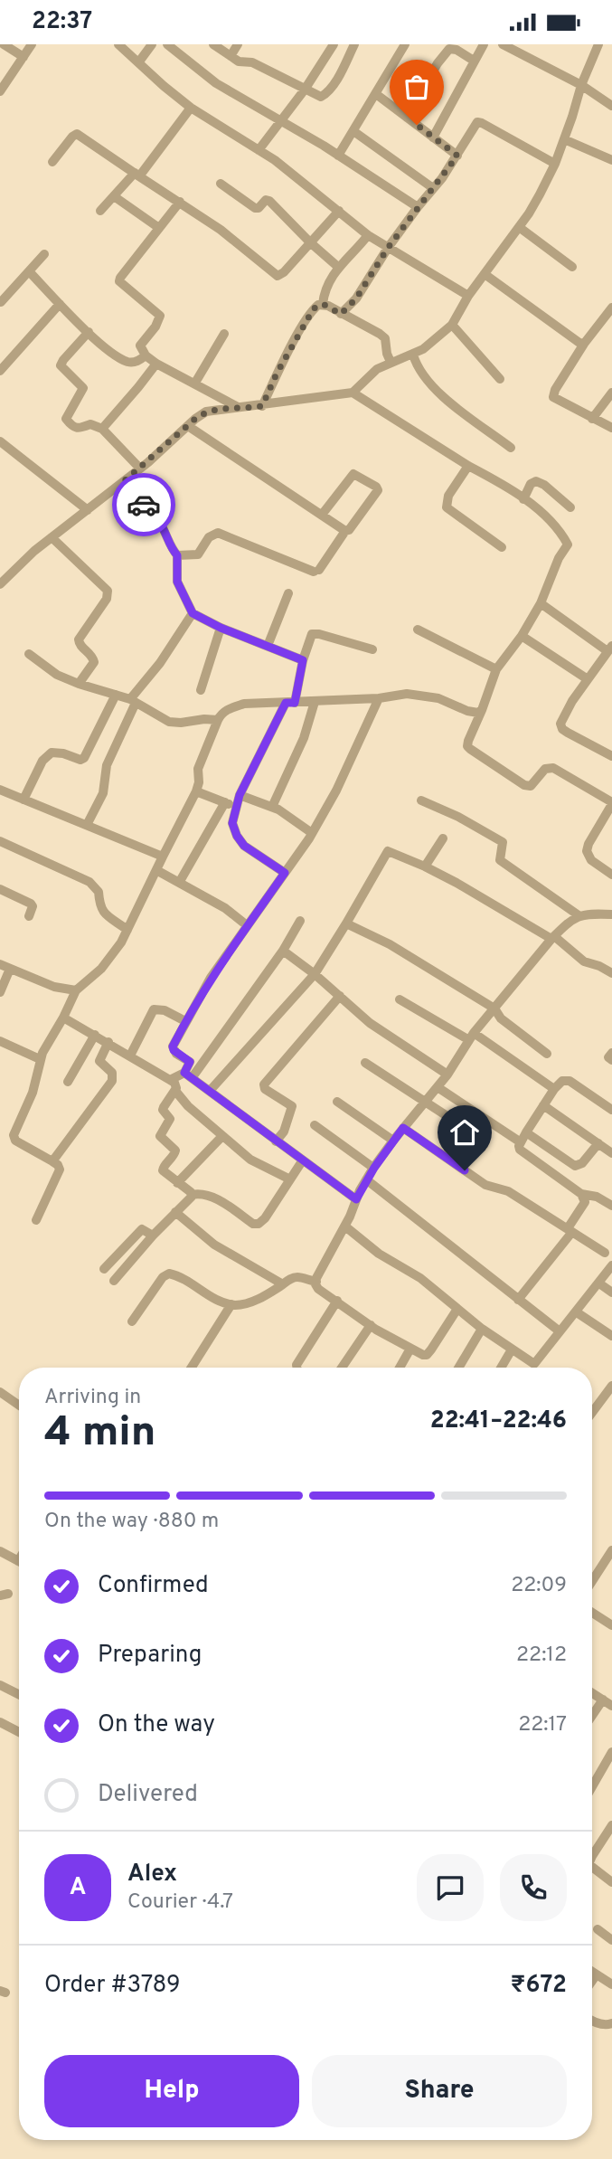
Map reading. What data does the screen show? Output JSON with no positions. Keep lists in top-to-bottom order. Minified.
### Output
{"page":{"status":"22:37","heading":["4 min","Arriving in","22:41–22:46"],"panel":["Alex","Courier · 4.7","Order #3789","₹672"],"bar":"On the way · 880 m","list":[["Confirmed","22:09"],["Preparing","22:12"],["On the way","22:17"],"Delivered"],"round":"A","buttons":["Help","Share"]}}
